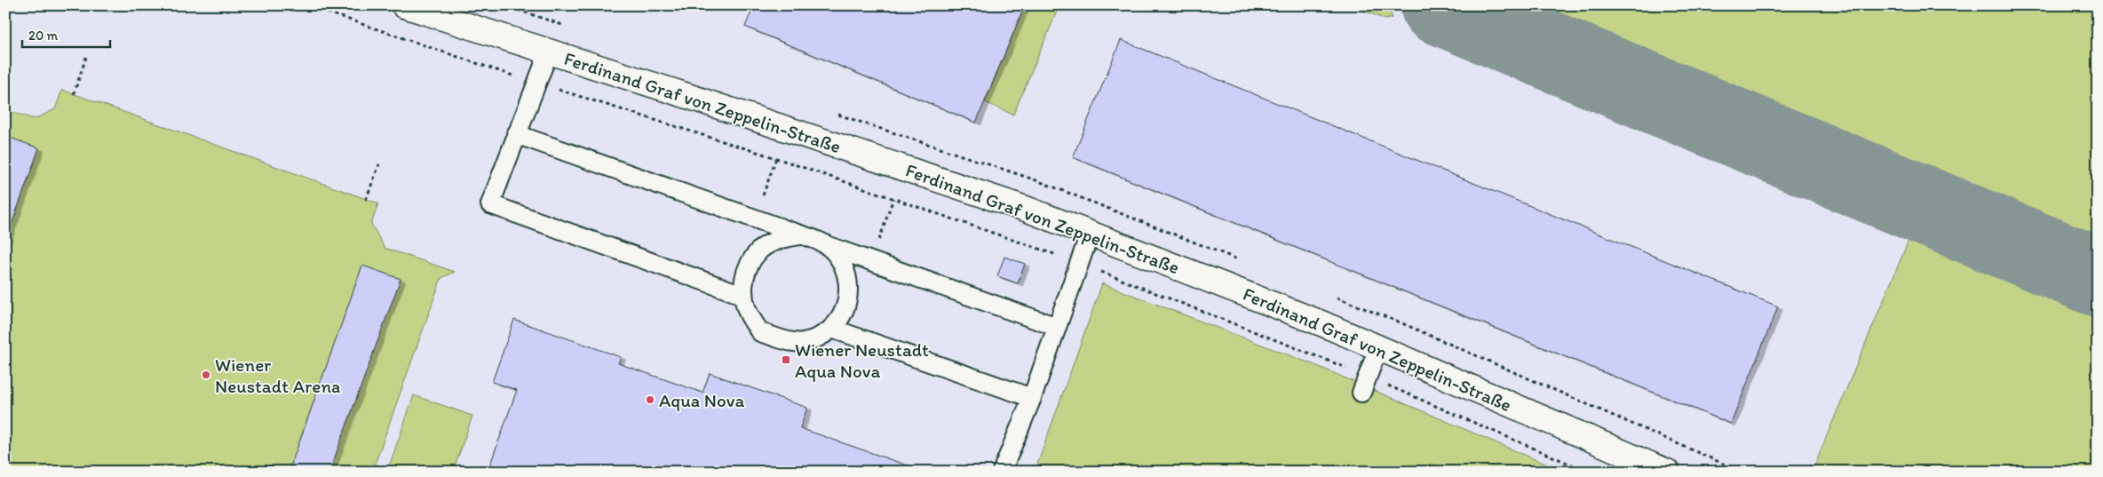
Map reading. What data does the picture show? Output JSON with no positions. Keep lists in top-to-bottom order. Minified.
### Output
{"streets":{"street":["Ferdinand Graf von Zeppelin-Straße"]},"places":{"transit":["Wiener Neustadt Aqua Nova"],"other":["Wiener Neustadt Arena","Aqua Nova"]},"scale_bar":"20 m"}
